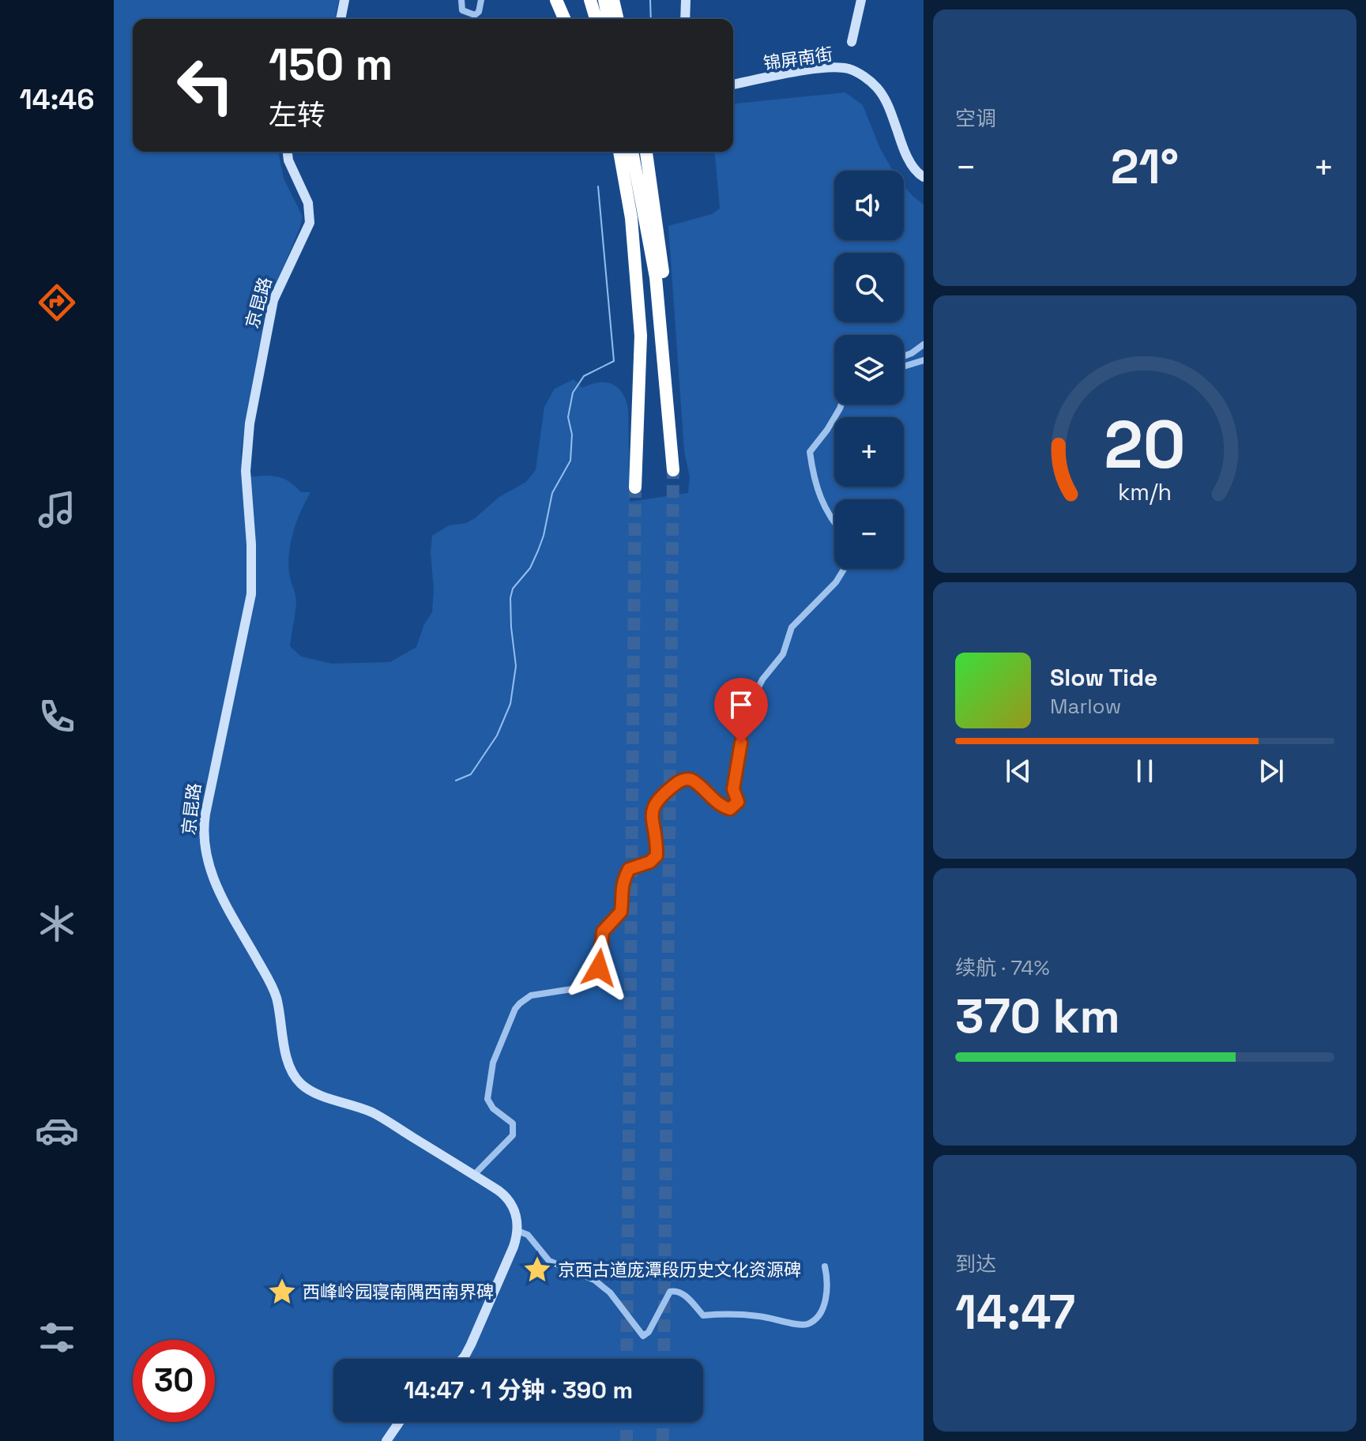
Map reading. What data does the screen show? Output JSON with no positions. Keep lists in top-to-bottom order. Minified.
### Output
{"streets":{"main road":["锦屏南街","京昆路"]},"places":{"place":["京西古道庞潭段历史文化资源碑","西峰岭园寝南隅西南界碑"]},"page":{"tabs":"14:46","tile":["空调",["续航 · 74%","370 km"],["到达","14:47"]],"turn":["150 m","左转"],"heat":["−","21°","+"],"map_buttons":["+","−"],"song":["Slow Tide","Marlow"],"limit":"30","trip":"14:47 · 1 分钟 · 390 m","gauge":["20","km/h"]}}
